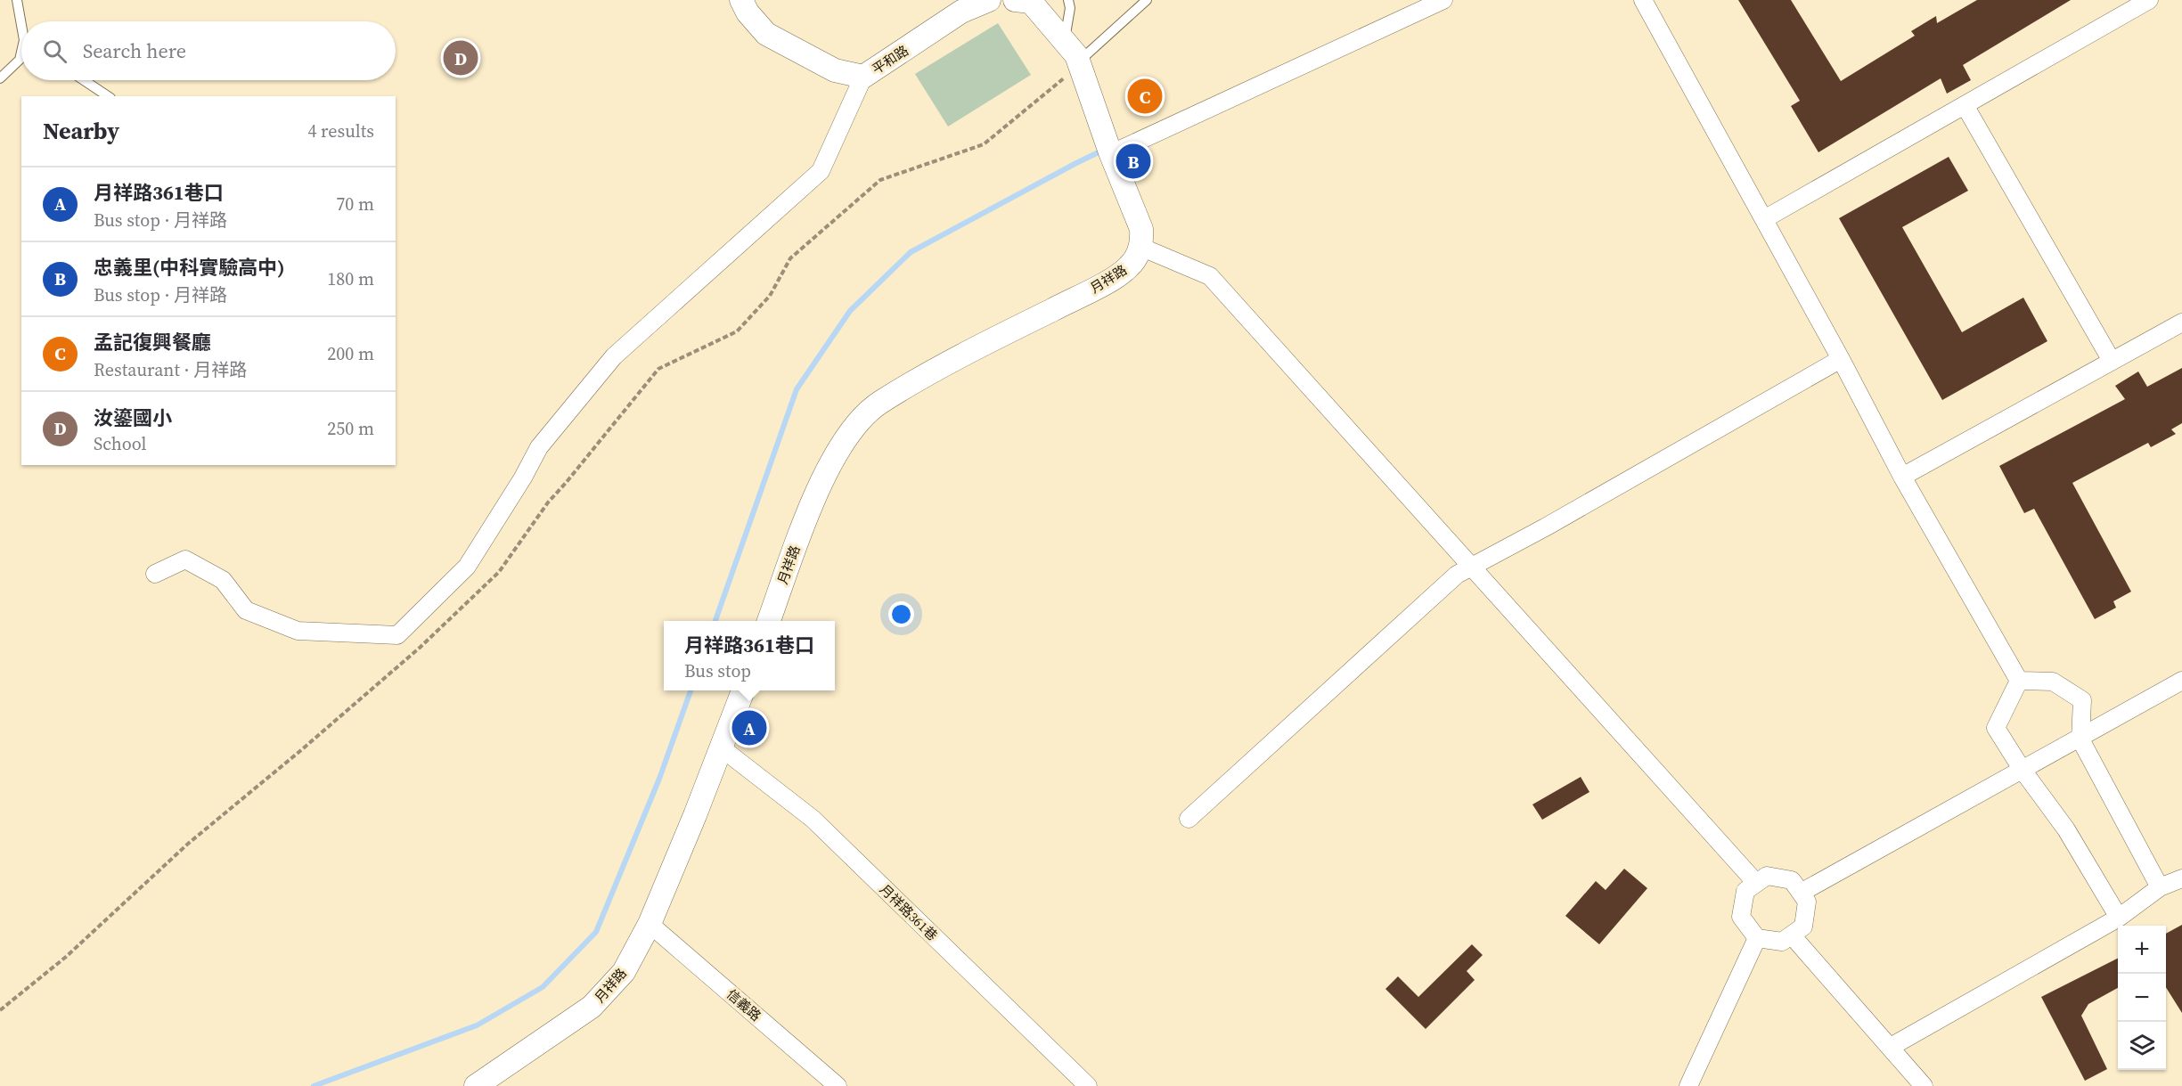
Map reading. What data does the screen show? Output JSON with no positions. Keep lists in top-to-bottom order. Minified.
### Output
{"streets":{"street":["平和路","月祥路","月祥路361巷","信義路"]},"crossings":[["月祥路","月祥路361巷"],["月祥路","信義路"]],"page":{"search":"Search here","pins":["D","C","B","A"],"heading":["Nearby","4 results"],"list":[{"mark":"A","name":"月祥路361巷口","note":"Bus stop · 月祥路","value":"70 m"},{"mark":"B","name":"忠義里(中科實驗高中)","note":"Bus stop · 月祥路","value":"180 m"},{"mark":"C","name":"孟記復興餐廳","note":"Restaurant · 月祥路","value":"200 m"},{"mark":"D","name":"汝鎏國小","note":"School","value":"250 m"}],"popup":["月祥路361巷口","Bus stop"],"map_buttons":["+","−"]}}
